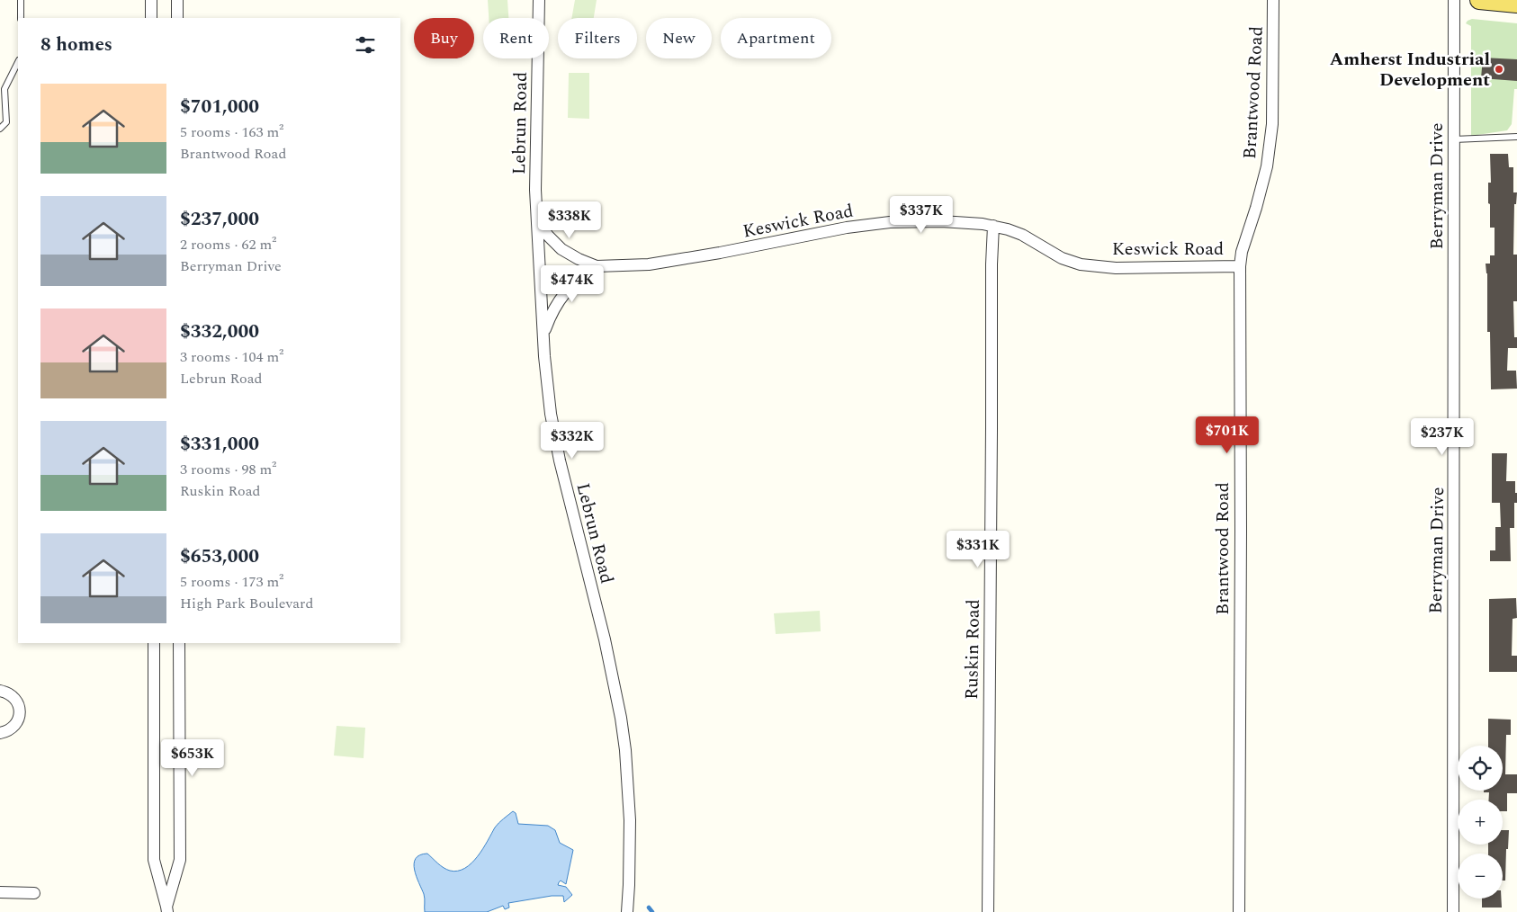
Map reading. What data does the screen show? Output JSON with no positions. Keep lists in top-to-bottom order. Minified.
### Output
{"streets":{"street":["Brantwood Road","Lebrun Road","Berryman Drive","Keswick Road","Ruskin Road"]},"crossings":[["Brantwood Road","Keswick Road"],["Lebrun Road","Keswick Road"],["Keswick Road","Ruskin Road"]],"places":["Amherst Industrial Development"],"page":{"chip":["Buy","Rent","Filters","New","Apartment"],"heading":"8 homes","list":[{"name":"$701,000","note":"5 rooms · 163 m² · Brantwood Road"},{"name":"$237,000","note":"2 rooms · 62 m² · Berryman Drive"},{"name":"$332,000","note":"3 rooms · 104 m² · Lebrun Road"},{"name":"$331,000","note":"3 rooms · 98 m² · Ruskin Road"},{"name":"$653,000","note":"5 rooms · 173 m² · High Park Boulevard"}],"price":["$337K","$338K","$474K","$701K","$237K","$332K","$331K","$653K"],"map_buttons":["+","−"]}}
